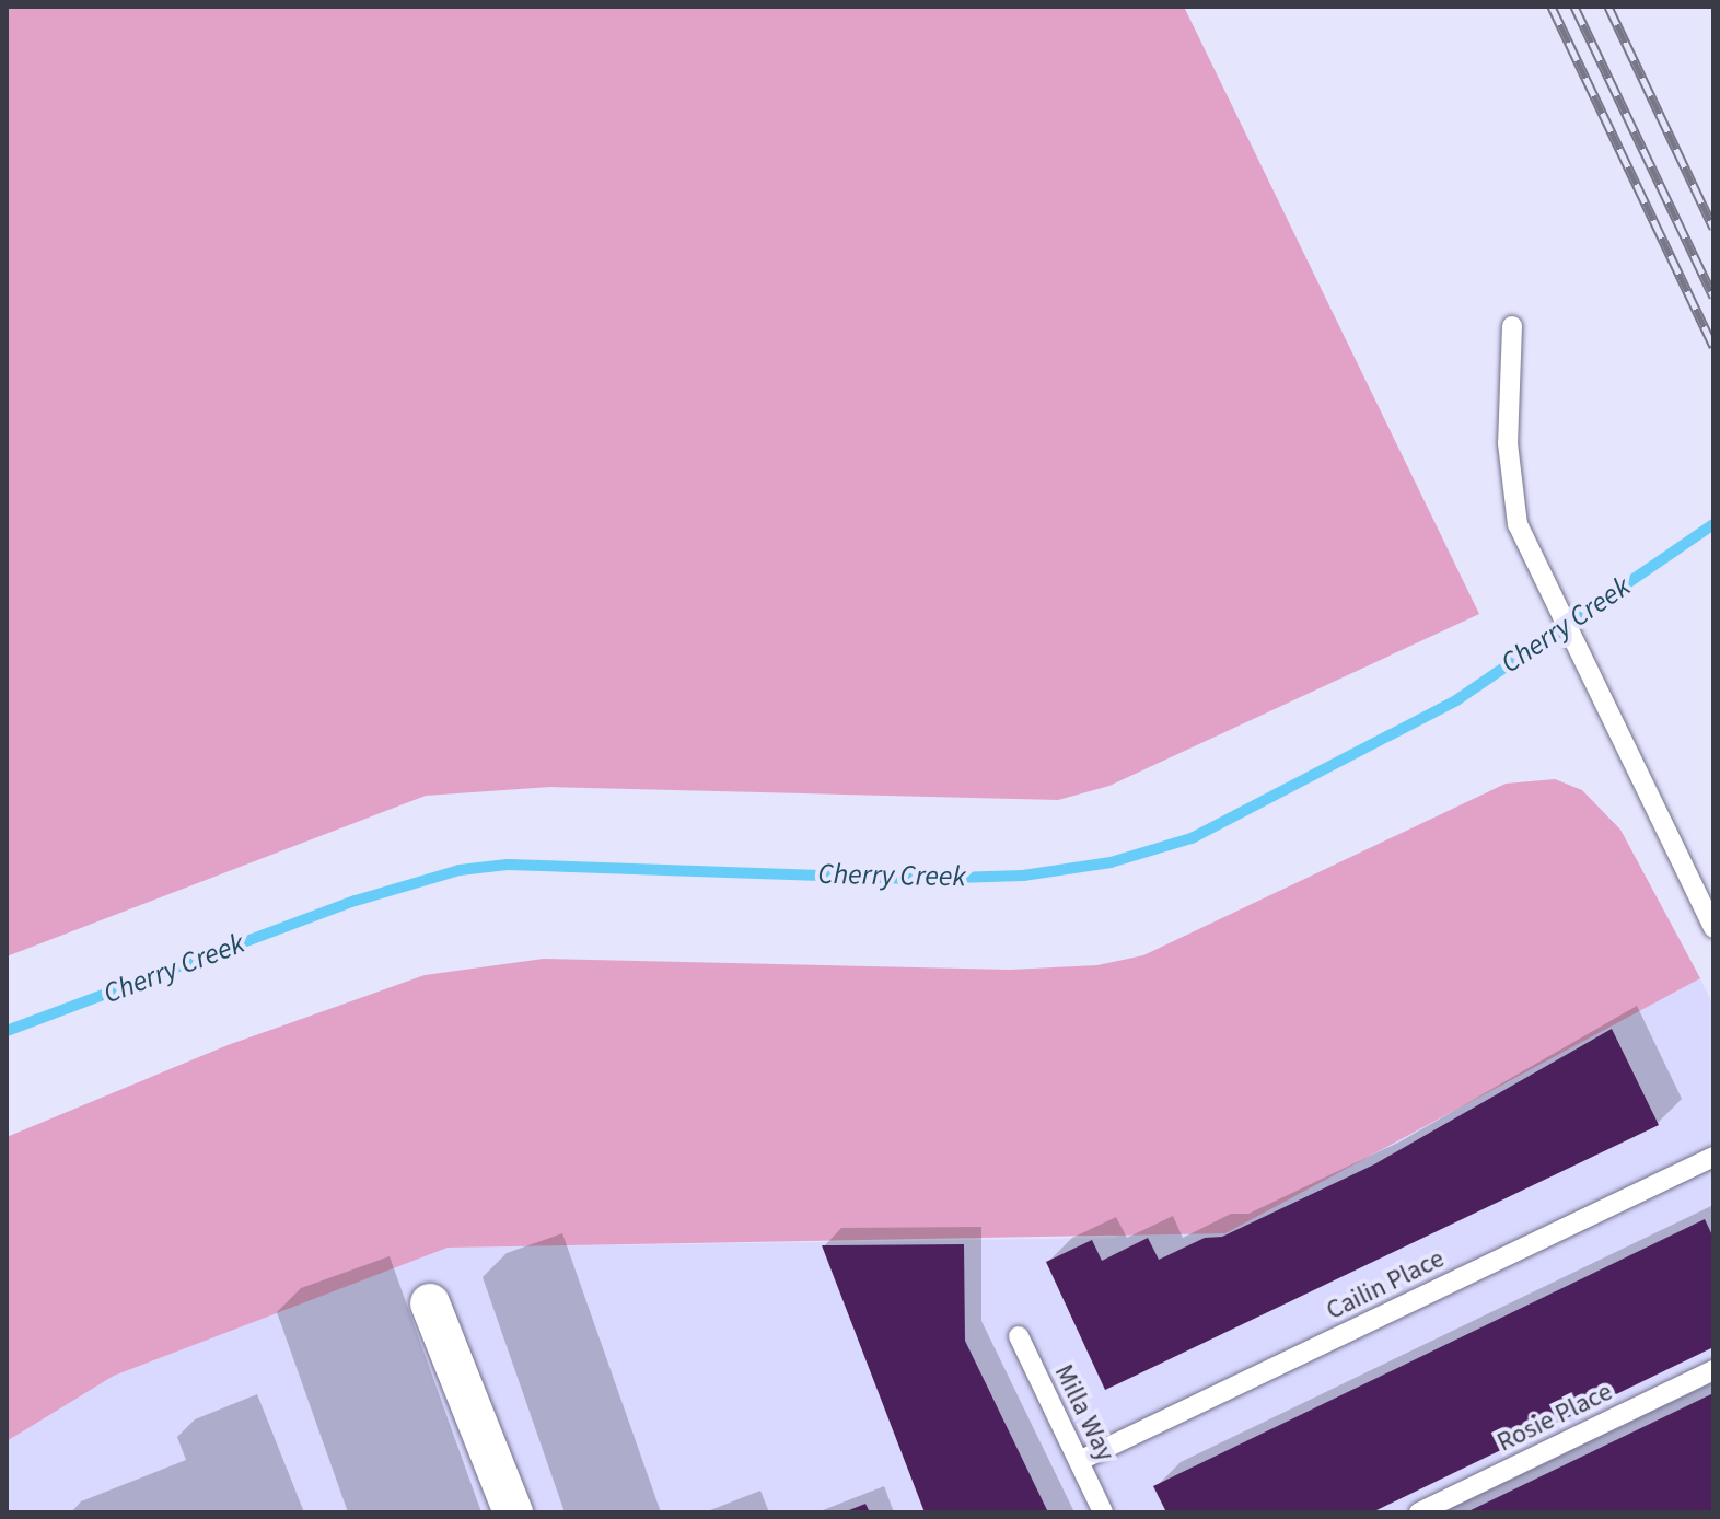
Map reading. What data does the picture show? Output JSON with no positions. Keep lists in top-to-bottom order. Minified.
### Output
{"streets":{"lane":["Cailin Place","Milla Way","Rosie Place"]},"crossings":[["Cailin Place","Milla Way"]],"water":["Cherry Creek"]}
